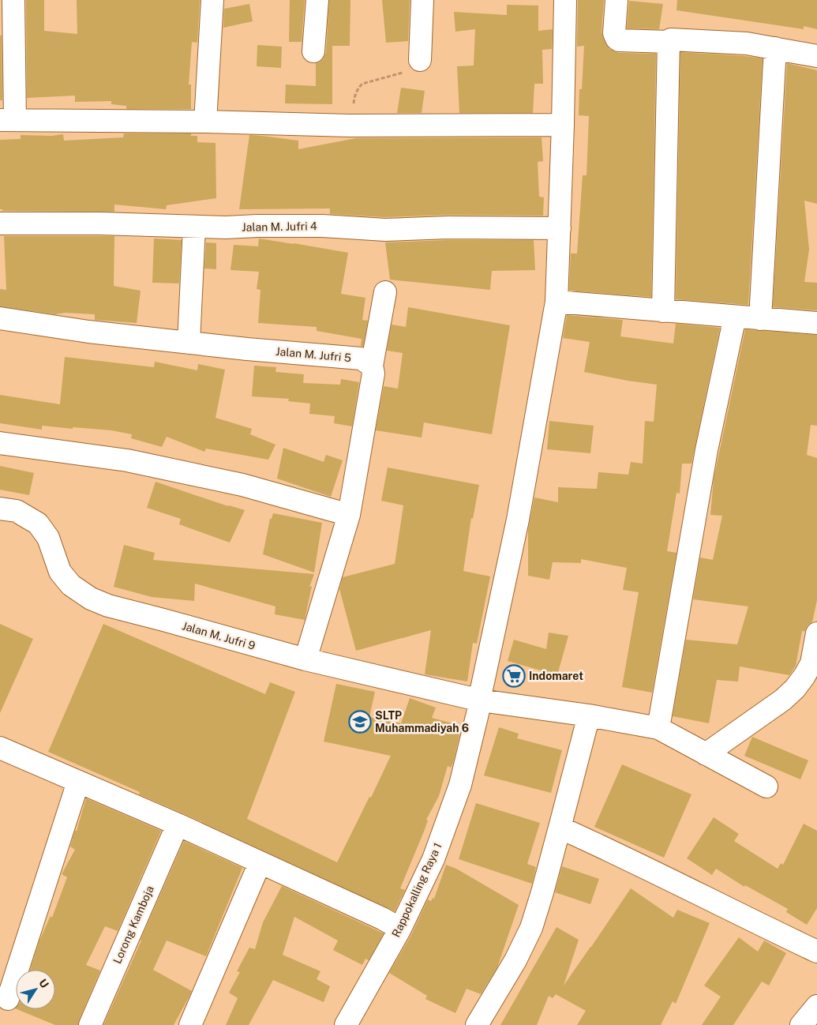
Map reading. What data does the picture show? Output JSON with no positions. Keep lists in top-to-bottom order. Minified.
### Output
{"streets":{"street":["Jalan M. Jufri 4","Jalan M. Jufri 5","Jalan M. Jufri 9","Rappokalling Raya 1","Lorong Kamboja"]},"crossings":[["Jalan M. Jufri 4","Rappokalling Raya 1"],["Jalan M. Jufri 9","Rappokalling Raya 1"]],"places":{"supermarket":["Indomaret"],"school or university":["SLTP Muhammadiyah 6"]},"north":"top right"}
